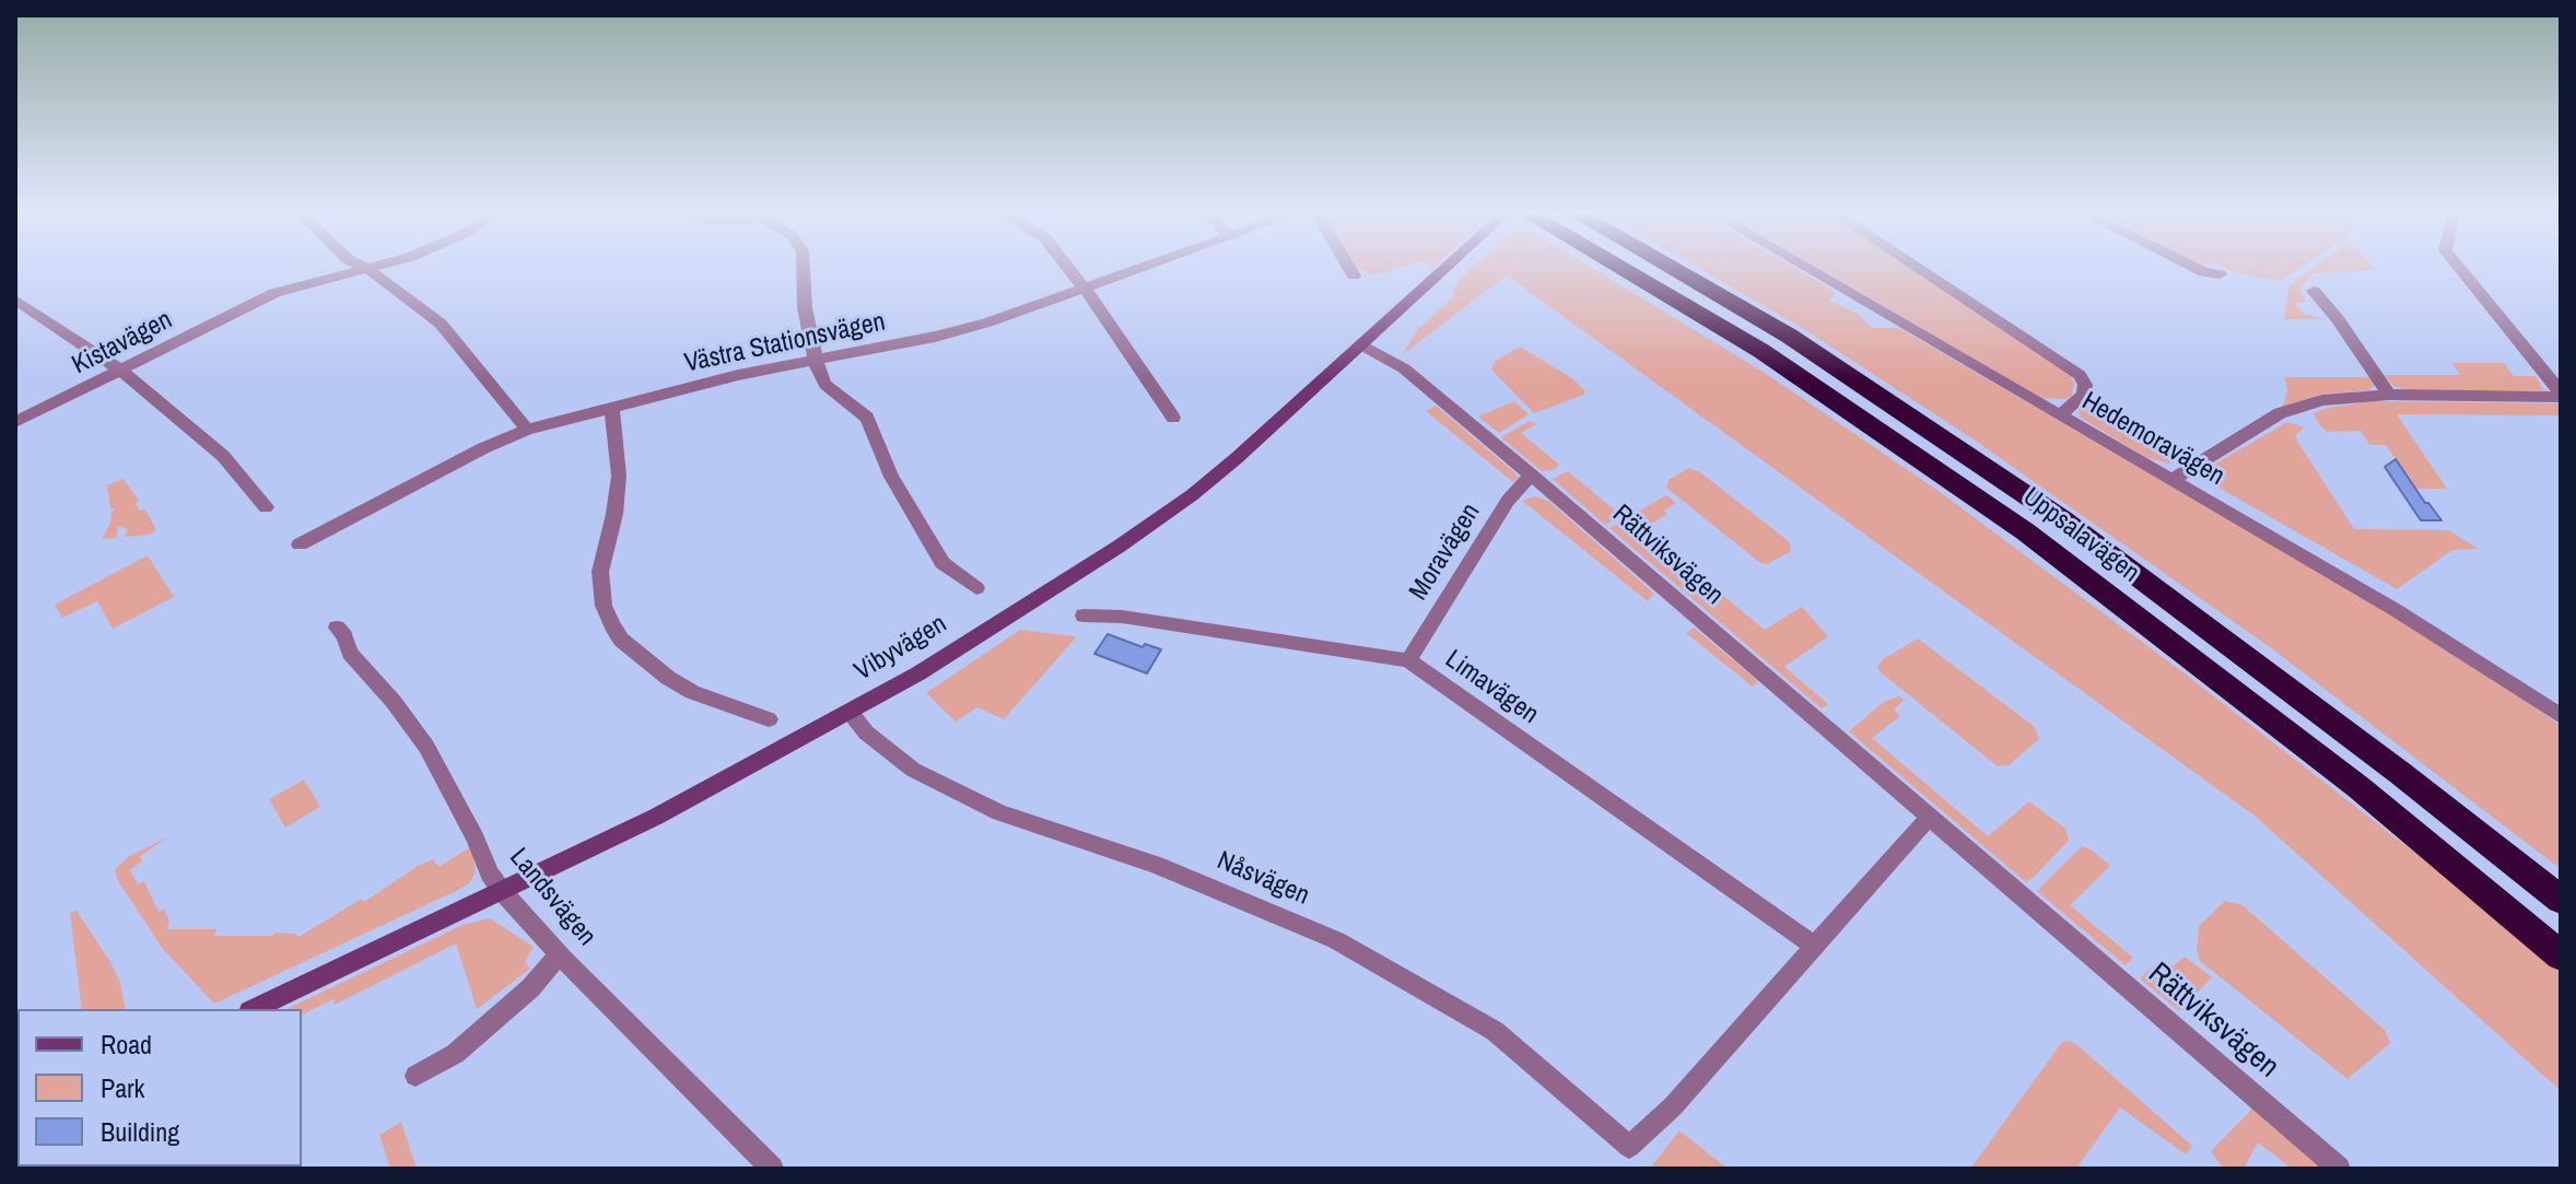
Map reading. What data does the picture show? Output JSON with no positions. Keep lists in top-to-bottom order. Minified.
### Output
{"streets":{"highway":["Uppsalavägen"],"street":["Kistavägen","Västra Stationsvägen","Hedemoravägen","Moravägen","Rättviksvägen","Vibyvägen","Limavägen","Nåsvägen","Landsvägen"]},"crossings":[["Moravägen","Rättviksvägen"],["Moravägen","Limavägen"],["Rättviksvägen","Vibyvägen"],["Vibyvägen","Nåsvägen"],["Vibyvägen","Landsvägen"],["Limavägen","Nåsvägen"]],"legend":["Road","Park","Building"]}
